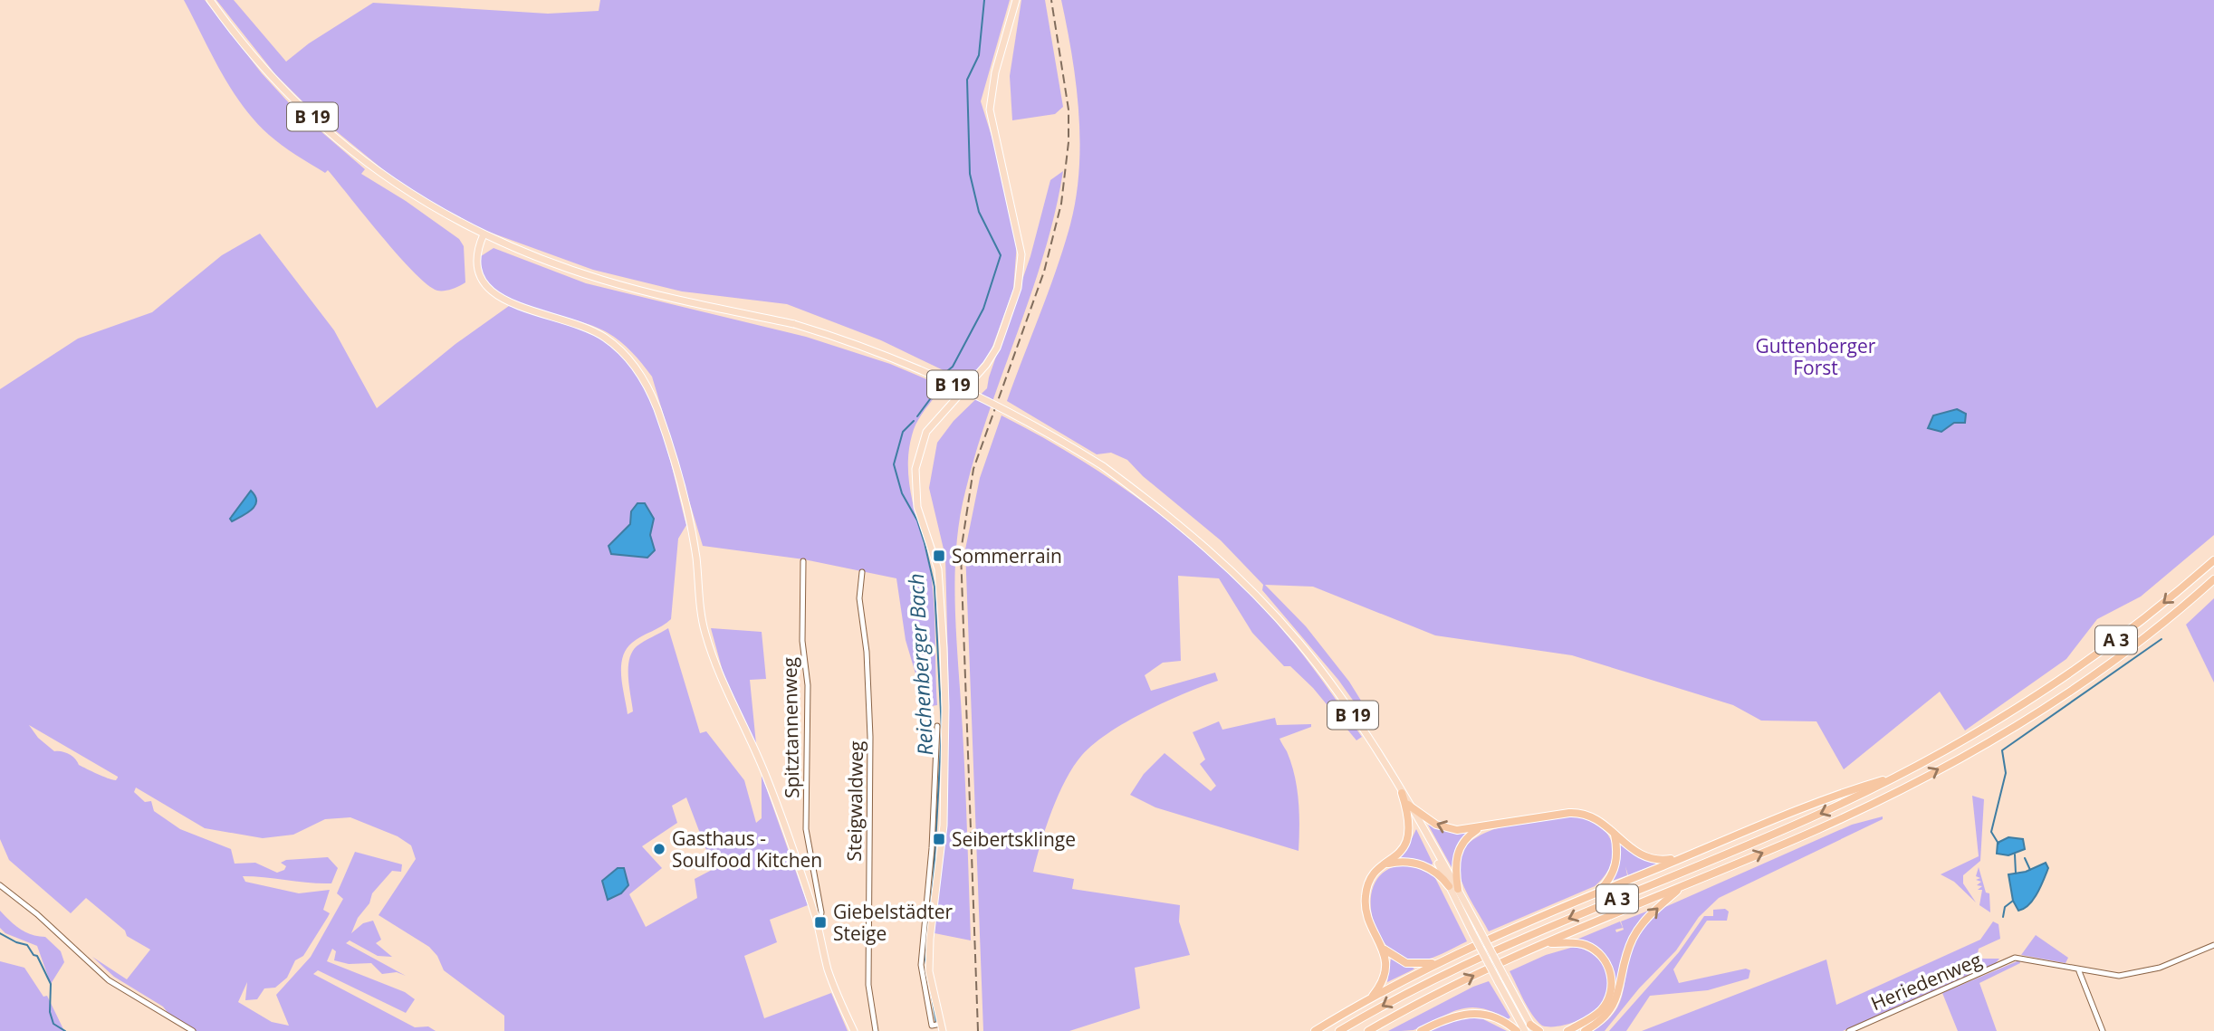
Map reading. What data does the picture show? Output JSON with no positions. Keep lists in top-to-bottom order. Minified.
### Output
{"streets":{"highway":["B 19","A 3"],"street":["Spitztannenweg","Steigwaldweg","Heriedenweg"]},"water":["Reichenberger Bach"],"parks":["Guttenberger Forst"],"places":{"transit":["Sommerrain","Seibertsklinge","Giebelstädter Steige"],"other":["Gasthaus - Soulfood Kitchen"]}}
